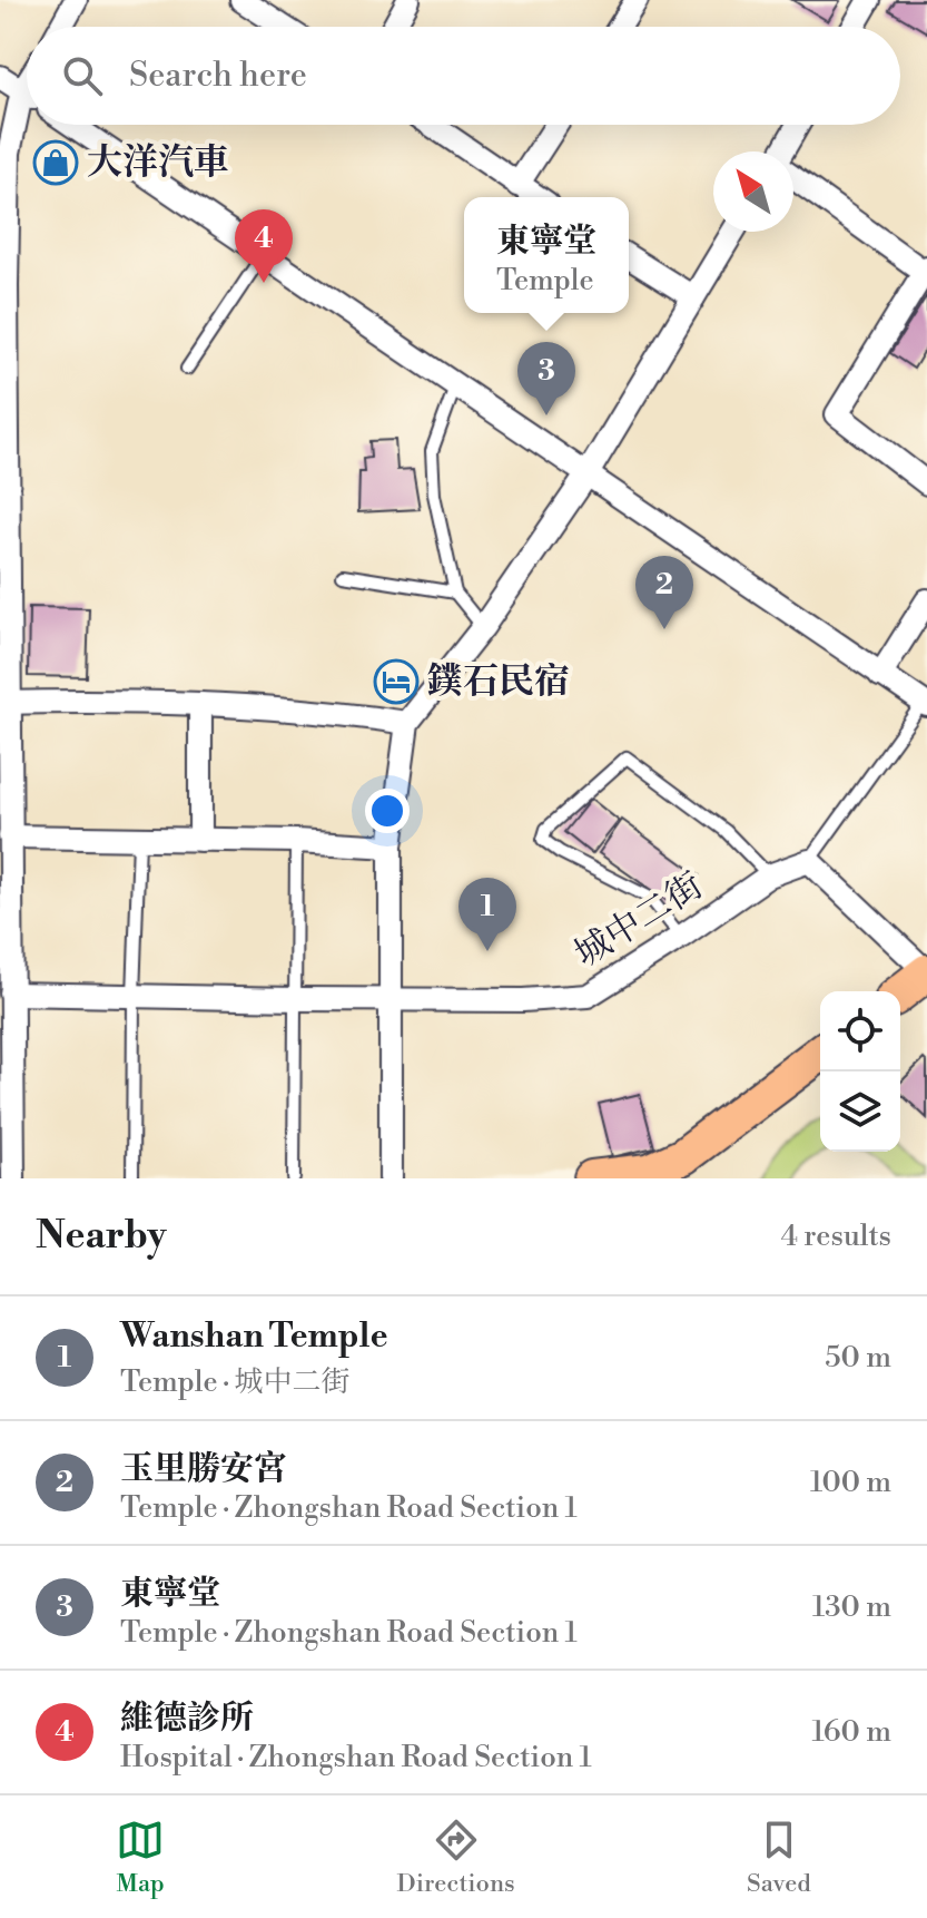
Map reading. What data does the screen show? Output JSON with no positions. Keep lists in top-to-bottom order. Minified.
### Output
{"streets":{"street":["城中二街"]},"places":{"shop":["大洋汽車"],"hotel":["鏷石民宿"]},"north":"top left","page":{"search":"Search here","popup":["東寧堂","Temple"],"pins":["4","3","2","1"],"heading":["Nearby","4 results"],"list":[{"mark":"1","name":"Wanshan Temple","note":"Temple · 城中二街","value":"50 m"},{"mark":"2","name":"玉里勝安宮","note":"Temple · Zhongshan Road Section 1","value":"100 m"},{"mark":"3","name":"東寧堂","note":"Temple · Zhongshan Road Section 1","value":"130 m"},{"mark":"4","name":"維德診所","note":"Hospital · Zhongshan Road Section 1","value":"160 m"}],"nav":["Map","Directions","Saved"]}}
